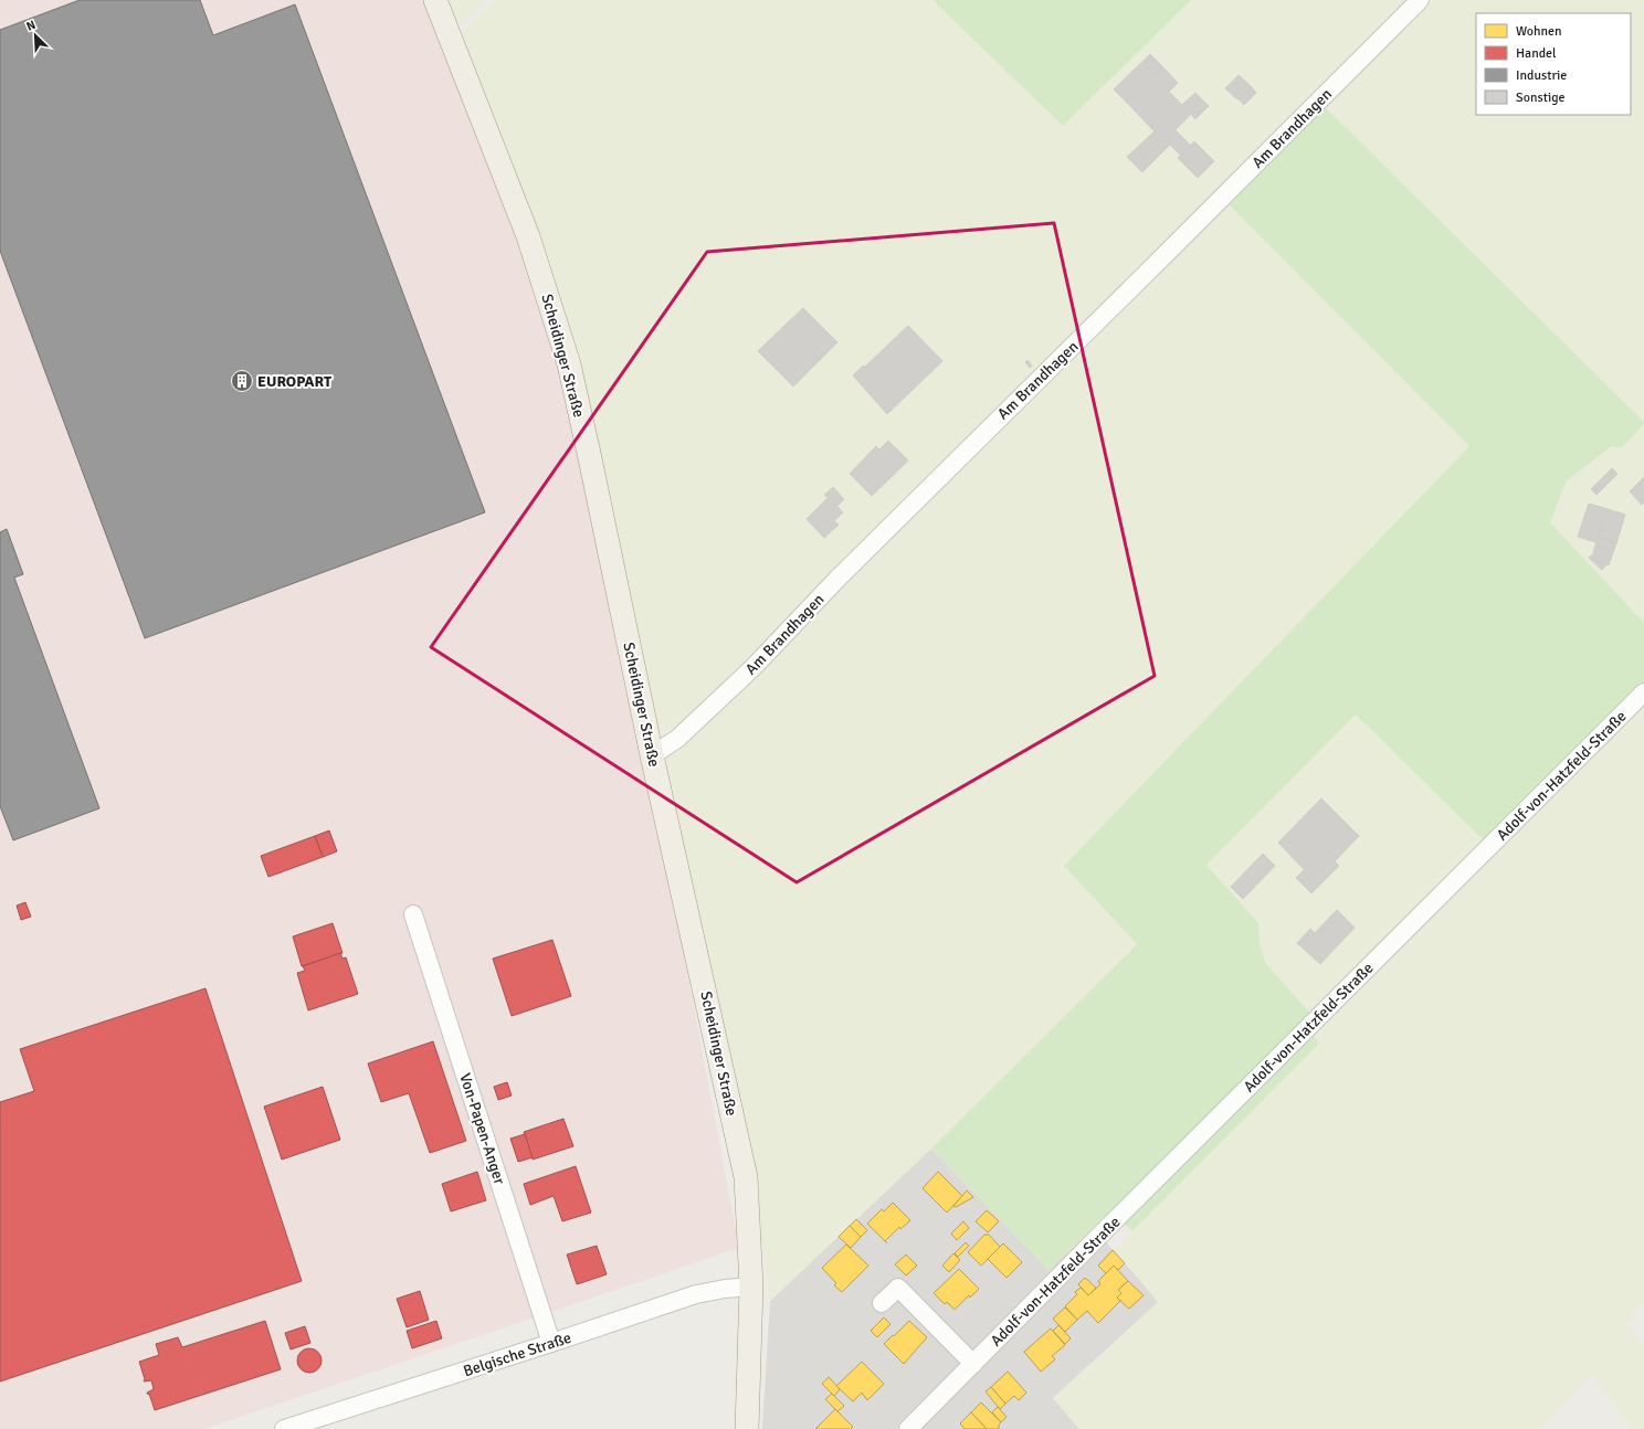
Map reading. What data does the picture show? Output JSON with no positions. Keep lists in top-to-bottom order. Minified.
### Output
{"streets":{"main road":["Scheidinger Straße"],"street":["Am Brandhagen","Adolf-von-Hatzfeld-Straße","Von-Papen-Anger","Belgische Straße"]},"crossings":[["Am Brandhagen","Scheidinger Straße"],["Scheidinger Straße","Belgische Straße"],["Von-Papen-Anger","Belgische Straße"]],"places":{"building":["EUROPART"]},"legend":["Wohnen","Handel","Industrie","Sonstige"],"north":"top left"}
